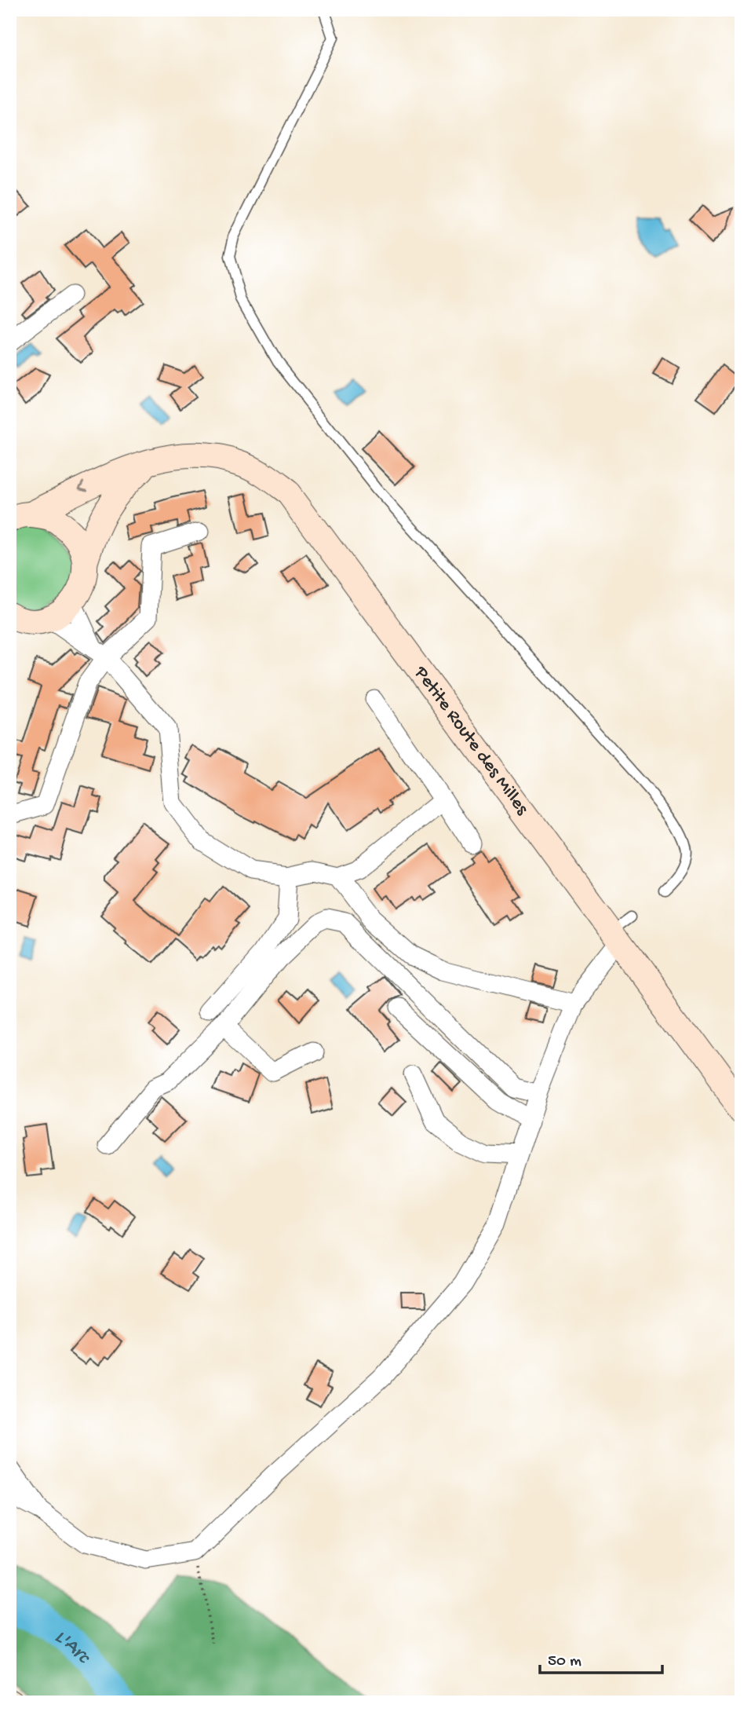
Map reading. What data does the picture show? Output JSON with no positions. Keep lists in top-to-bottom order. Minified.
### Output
{"streets":{"main road":["Petite Route des Milles"]},"water":["L'Arc"],"scale_bar":"50 m"}
